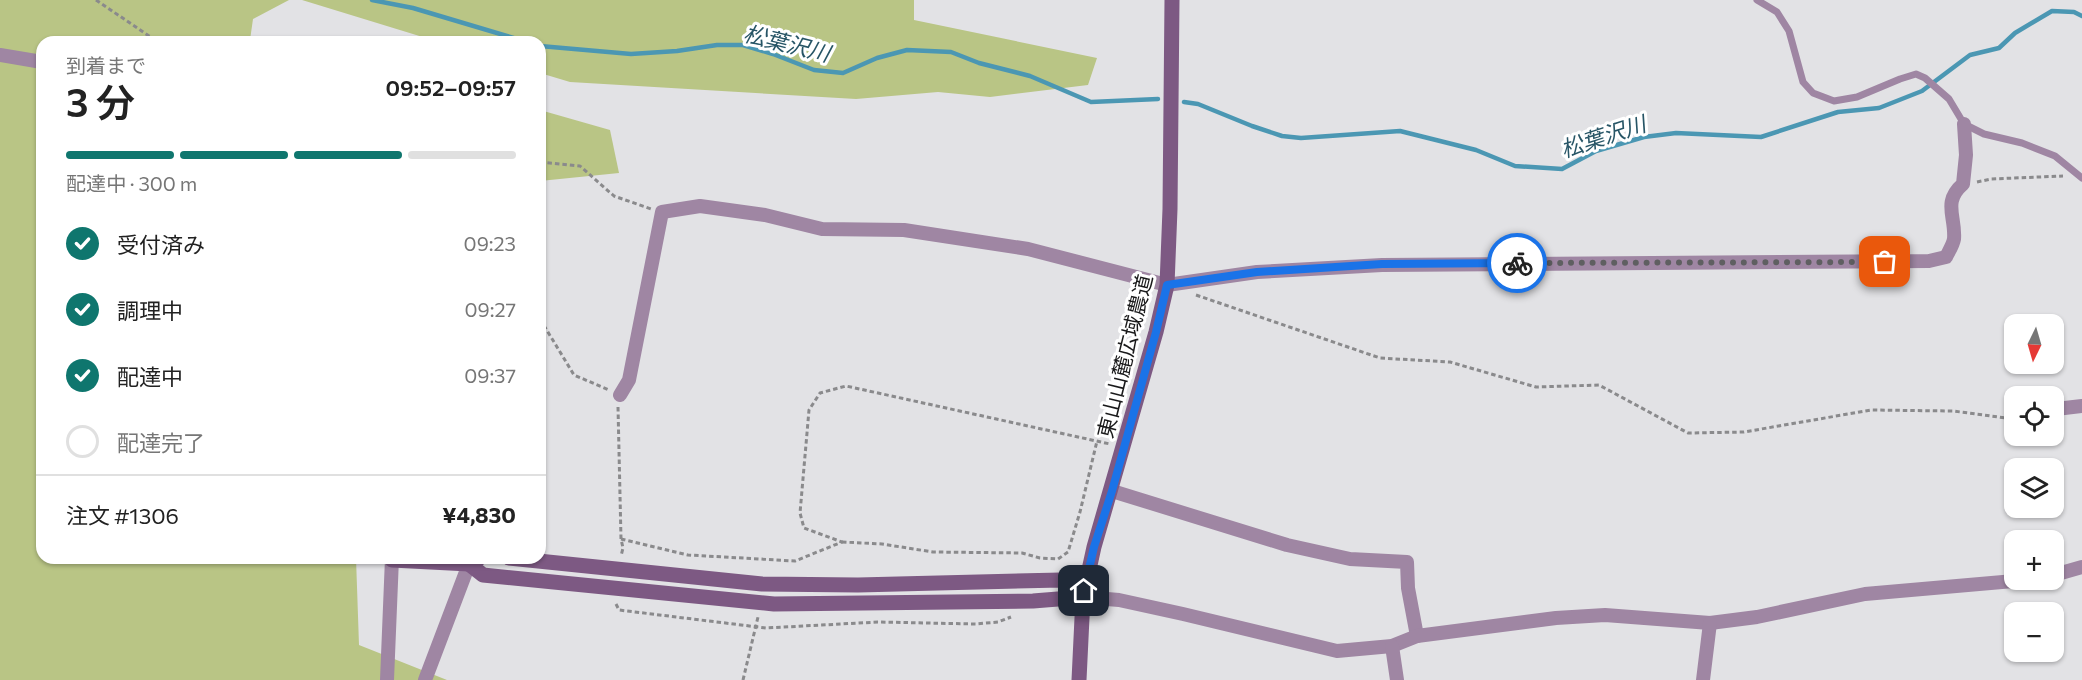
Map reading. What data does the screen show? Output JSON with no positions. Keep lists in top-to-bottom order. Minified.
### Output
{"streets":{"street":["東山山麓広域農道"]},"water":["松葉沢川"],"north":"bottom","page":{"heading":["3 分","到着まで","09:52–09:57"],"panel":["注文 #1306","¥4,830"],"bar":"配達中 · 300 m","list":[["受付済み","09:23"],["調理中","09:27"],["配達中","09:37"],"配達完了"],"map_buttons":["+","−"]}}
